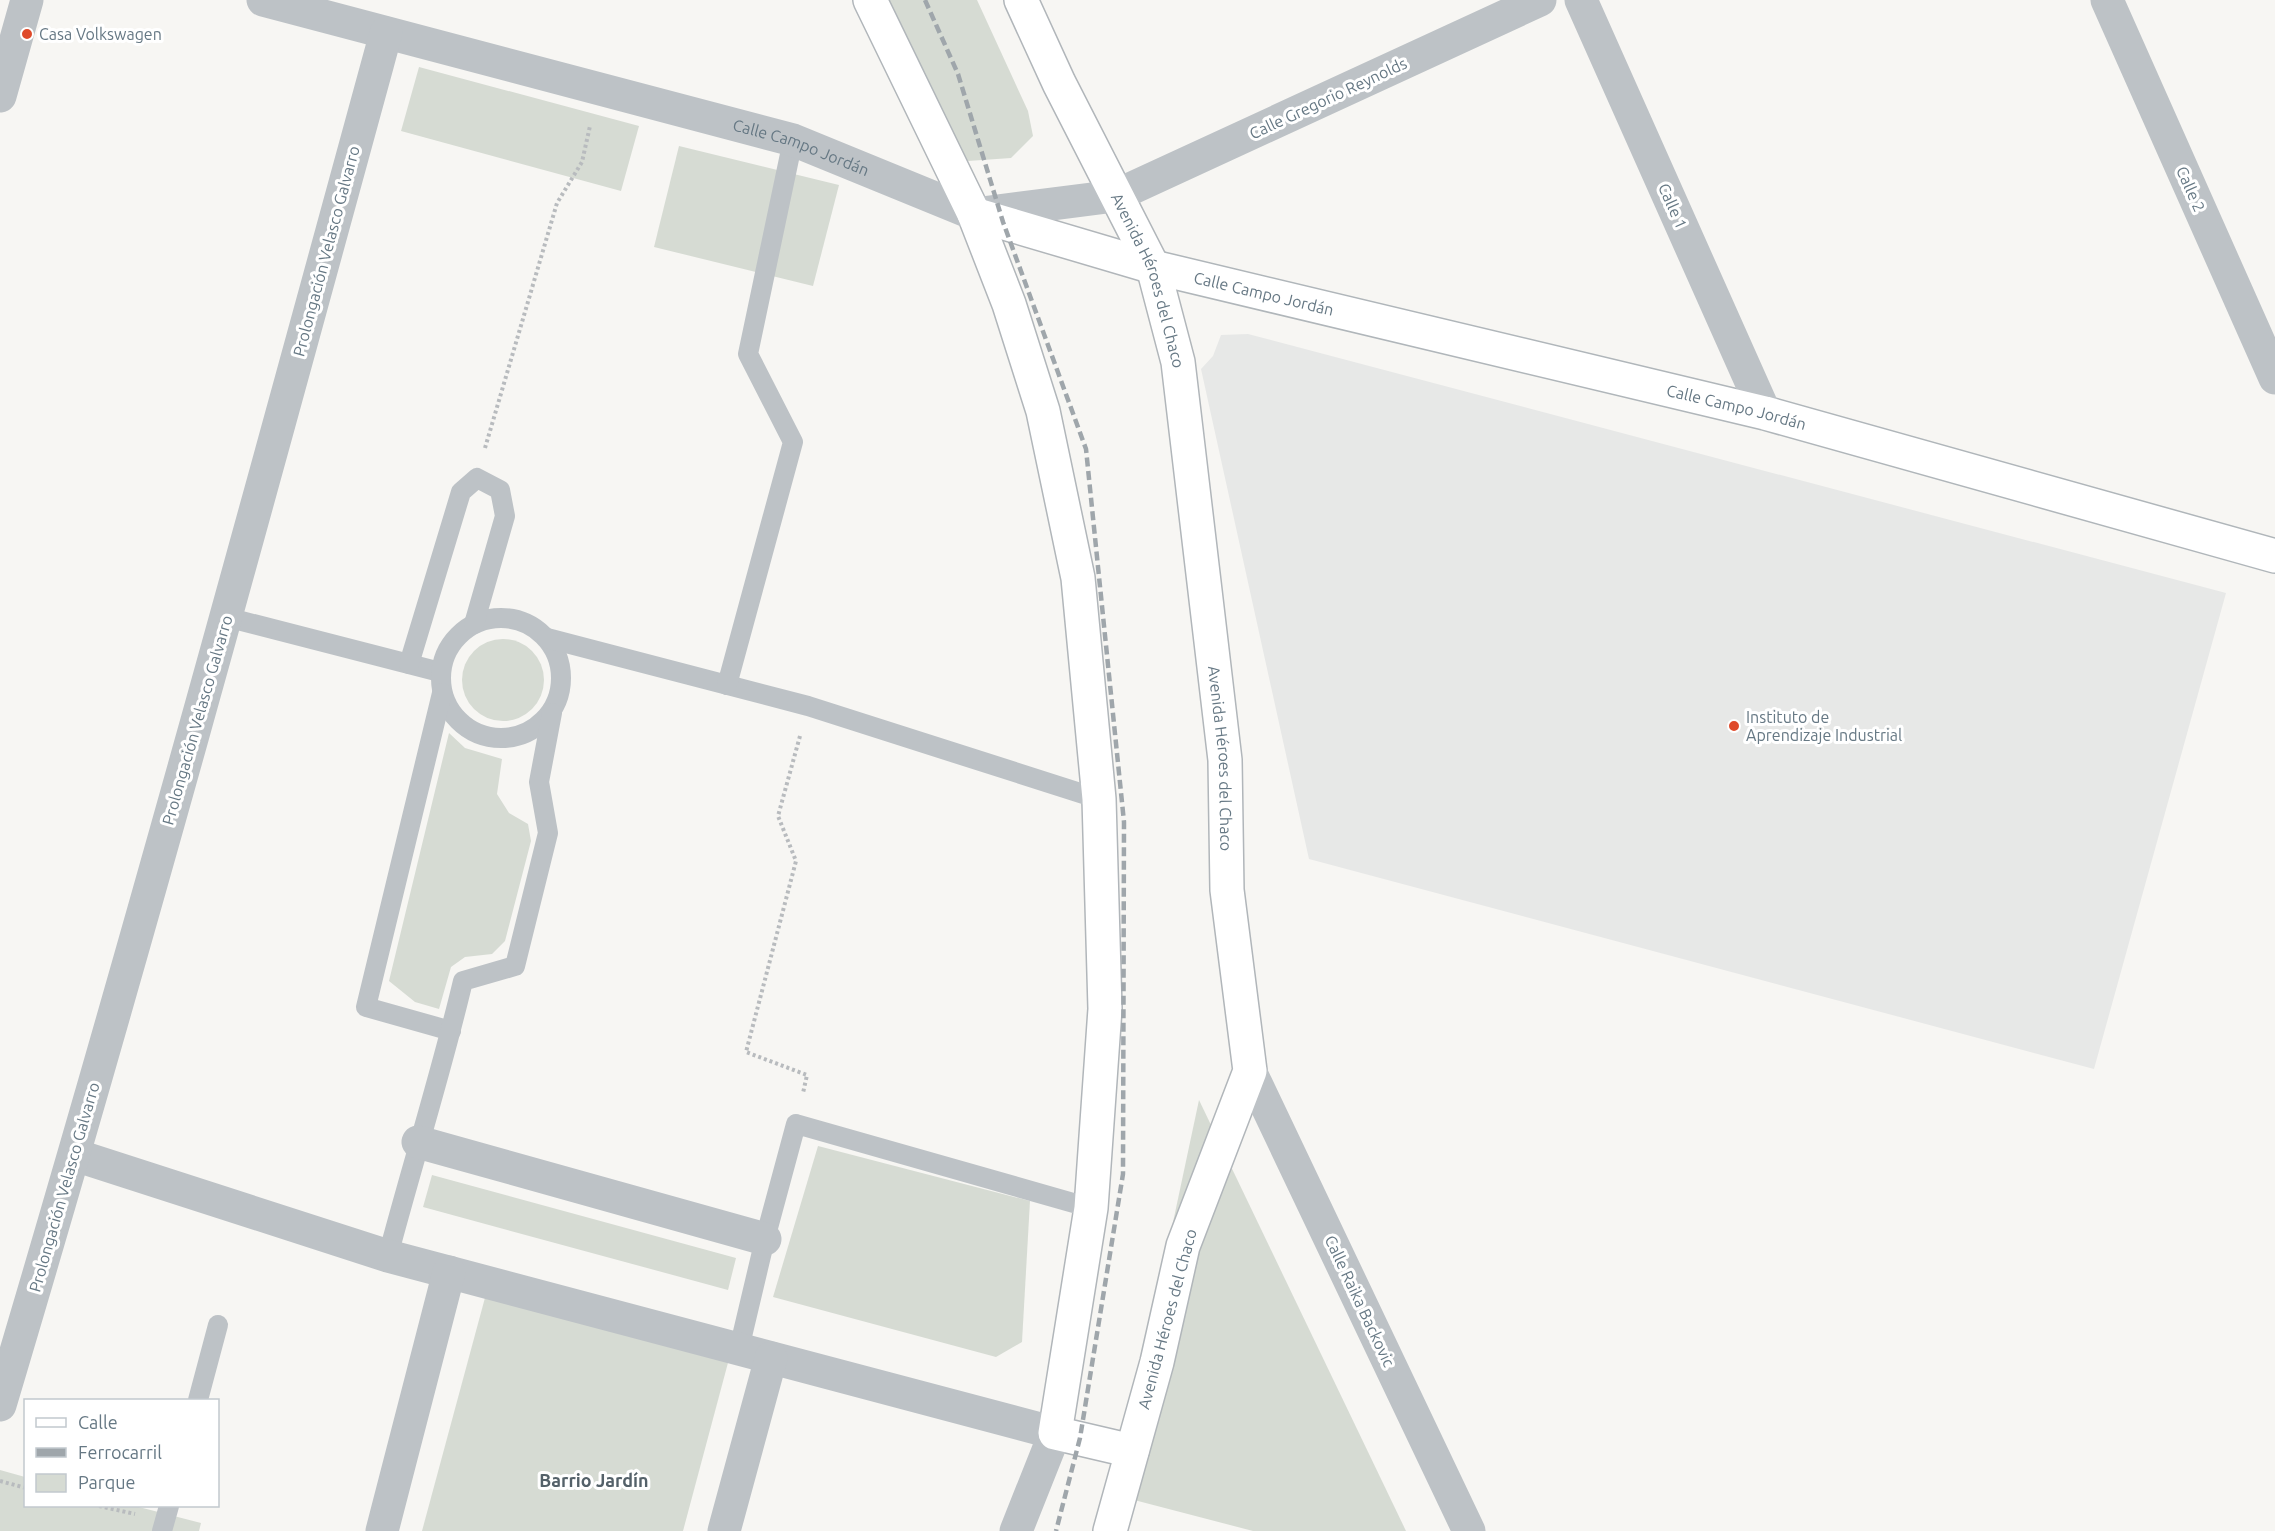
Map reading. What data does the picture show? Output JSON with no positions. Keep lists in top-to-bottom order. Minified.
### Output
{"streets":{"main road":["Calle Campo Jordán","Avenida Héroes del Chaco"],"street":["Calle Gregorio Reynolds","Calle 2","Calle 1","Prolongación Velasco Galvarro","Calle Raika Backovic"]},"crossings":[["Calle Gregorio Reynolds","Calle Campo Jordán"],["Calle Gregorio Reynolds","Avenida Héroes del Chaco"],["Calle Campo Jordán","Calle 1"],["Calle Campo Jordán","Prolongación Velasco Galvarro"],["Calle Campo Jordán","Avenida Héroes del Chaco"],["Avenida Héroes del Chaco","Calle Raika Backovic"]],"districts":["Barrio Jardín"],"places":["Casa Volkswagen","Instituto de Aprendizaje Industrial"],"legend":["Calle","Ferrocarril","Parque"]}
